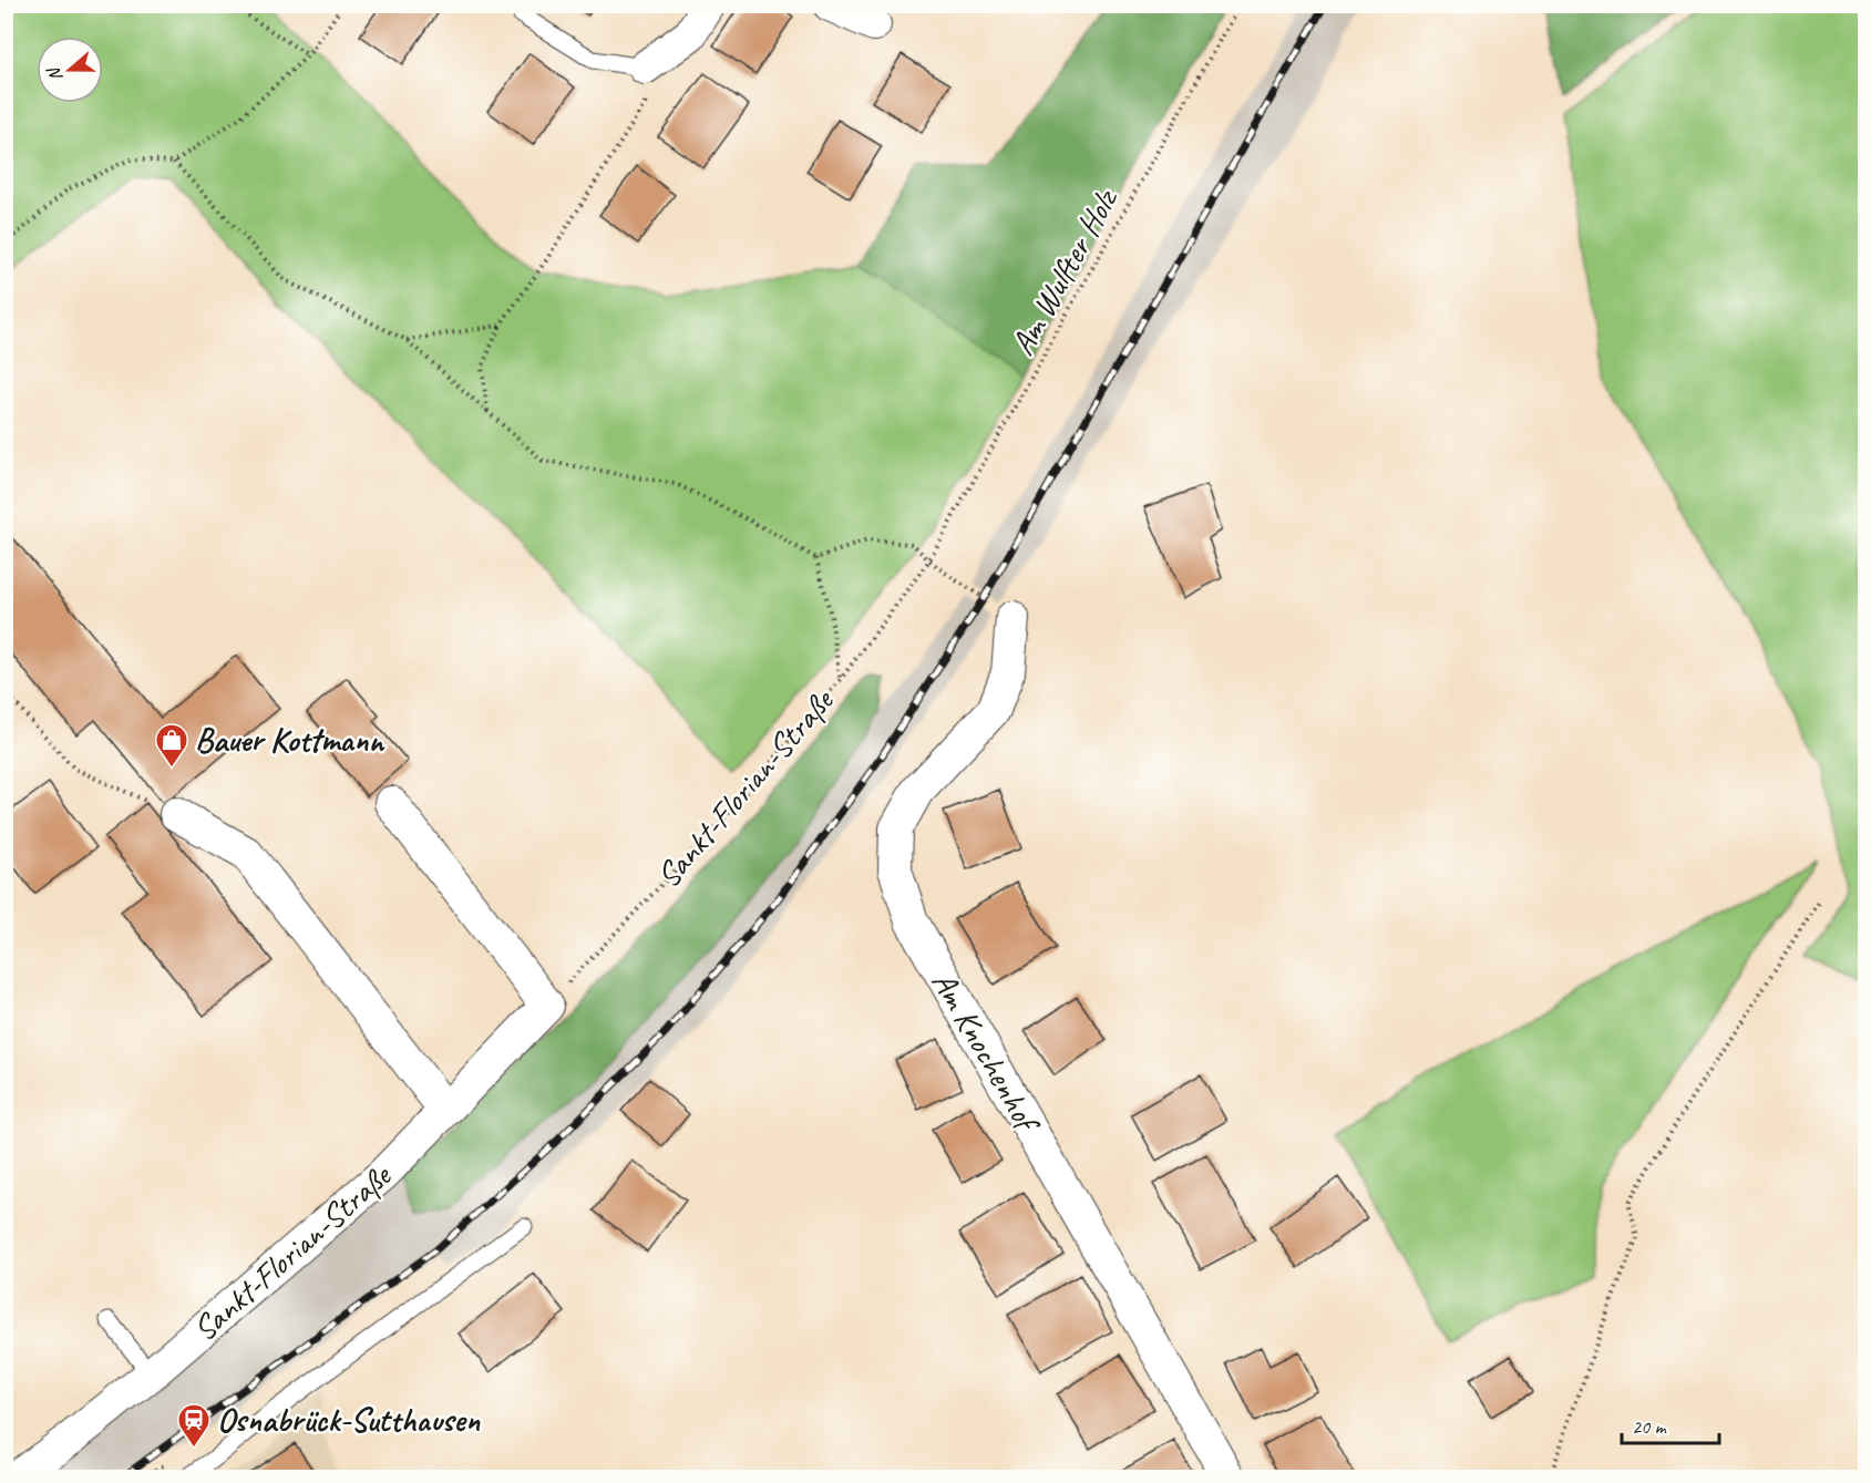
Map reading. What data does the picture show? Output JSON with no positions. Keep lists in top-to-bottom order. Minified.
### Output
{"streets":{"street":["Sankt-Florian-Straße","Am Knochenhof"],"path":["Am Wulfter Holz"]},"crossings":[["Am Wulfter Holz","Sankt-Florian-Straße"]],"places":{"shop":["Bauer Kottmann"],"station":["Osnabrück-Sutthausen"]},"scale_bar":"20 m","north":"left"}
